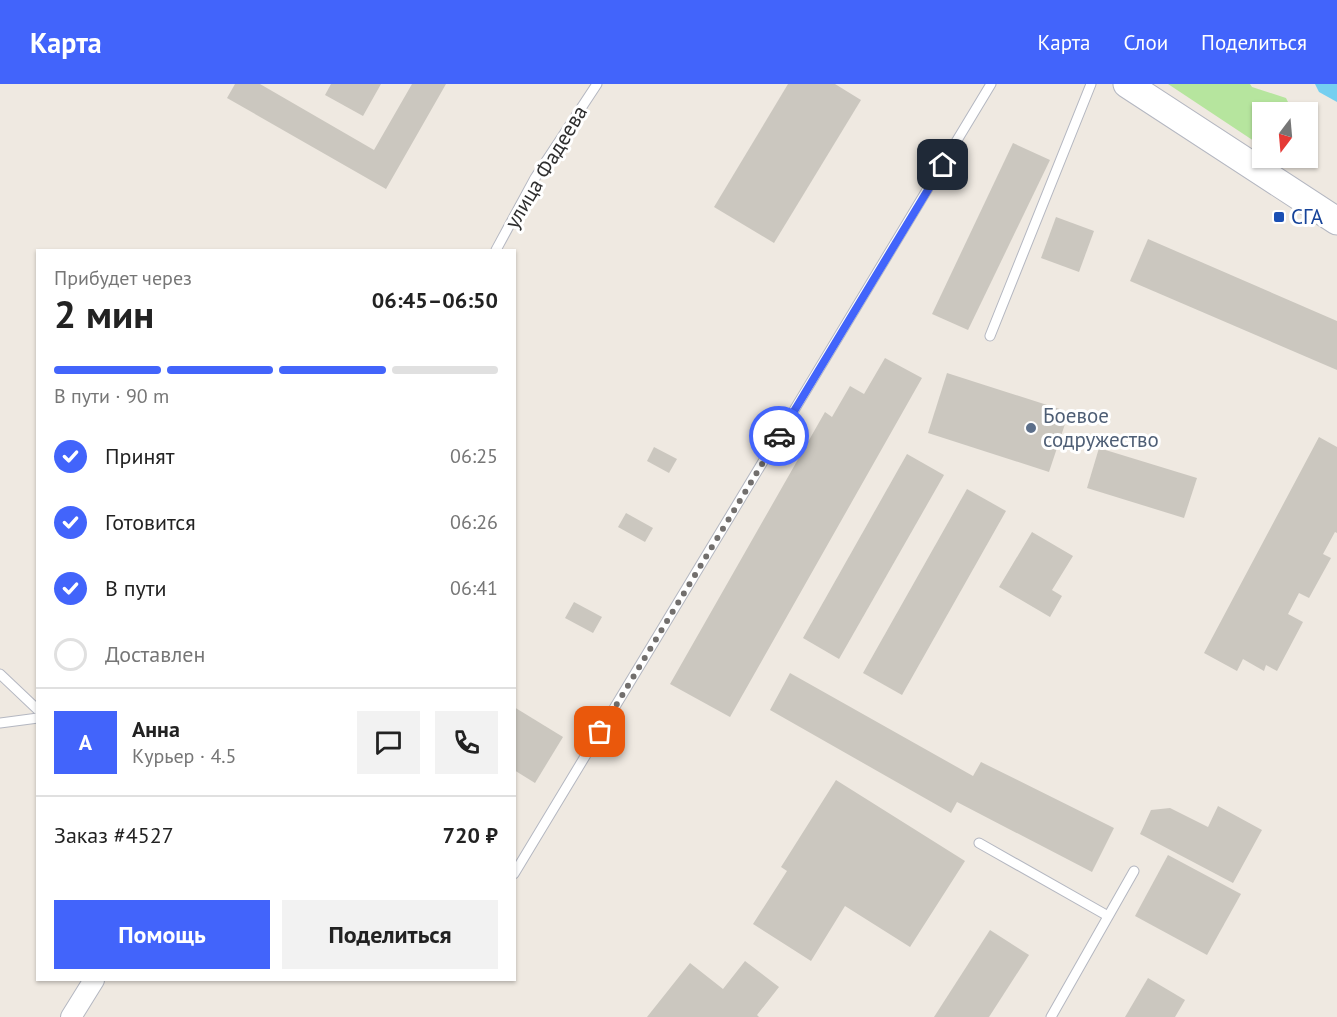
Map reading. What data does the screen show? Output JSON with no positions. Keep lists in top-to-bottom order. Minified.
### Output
{"streets":{"lane":["улица Фадеева"]},"places":{"transit":["СГА"],"other":["Боевое содружество"]},"north":"bottom","page":{"header":"Карта","nav":["Карта","Слои","Поделиться"],"heading":["2 мин","Прибудет через","06:45–06:50"],"panel":["Анна","Курьер · 4.5","Заказ #4527","720 ₽"],"bar":"В пути · 90 m","list":[["Принят","06:25"],["Готовится","06:26"],["В пути","06:41"],"Доставлен"],"round":"А","buttons":["Помощь","Поделиться"]}}
